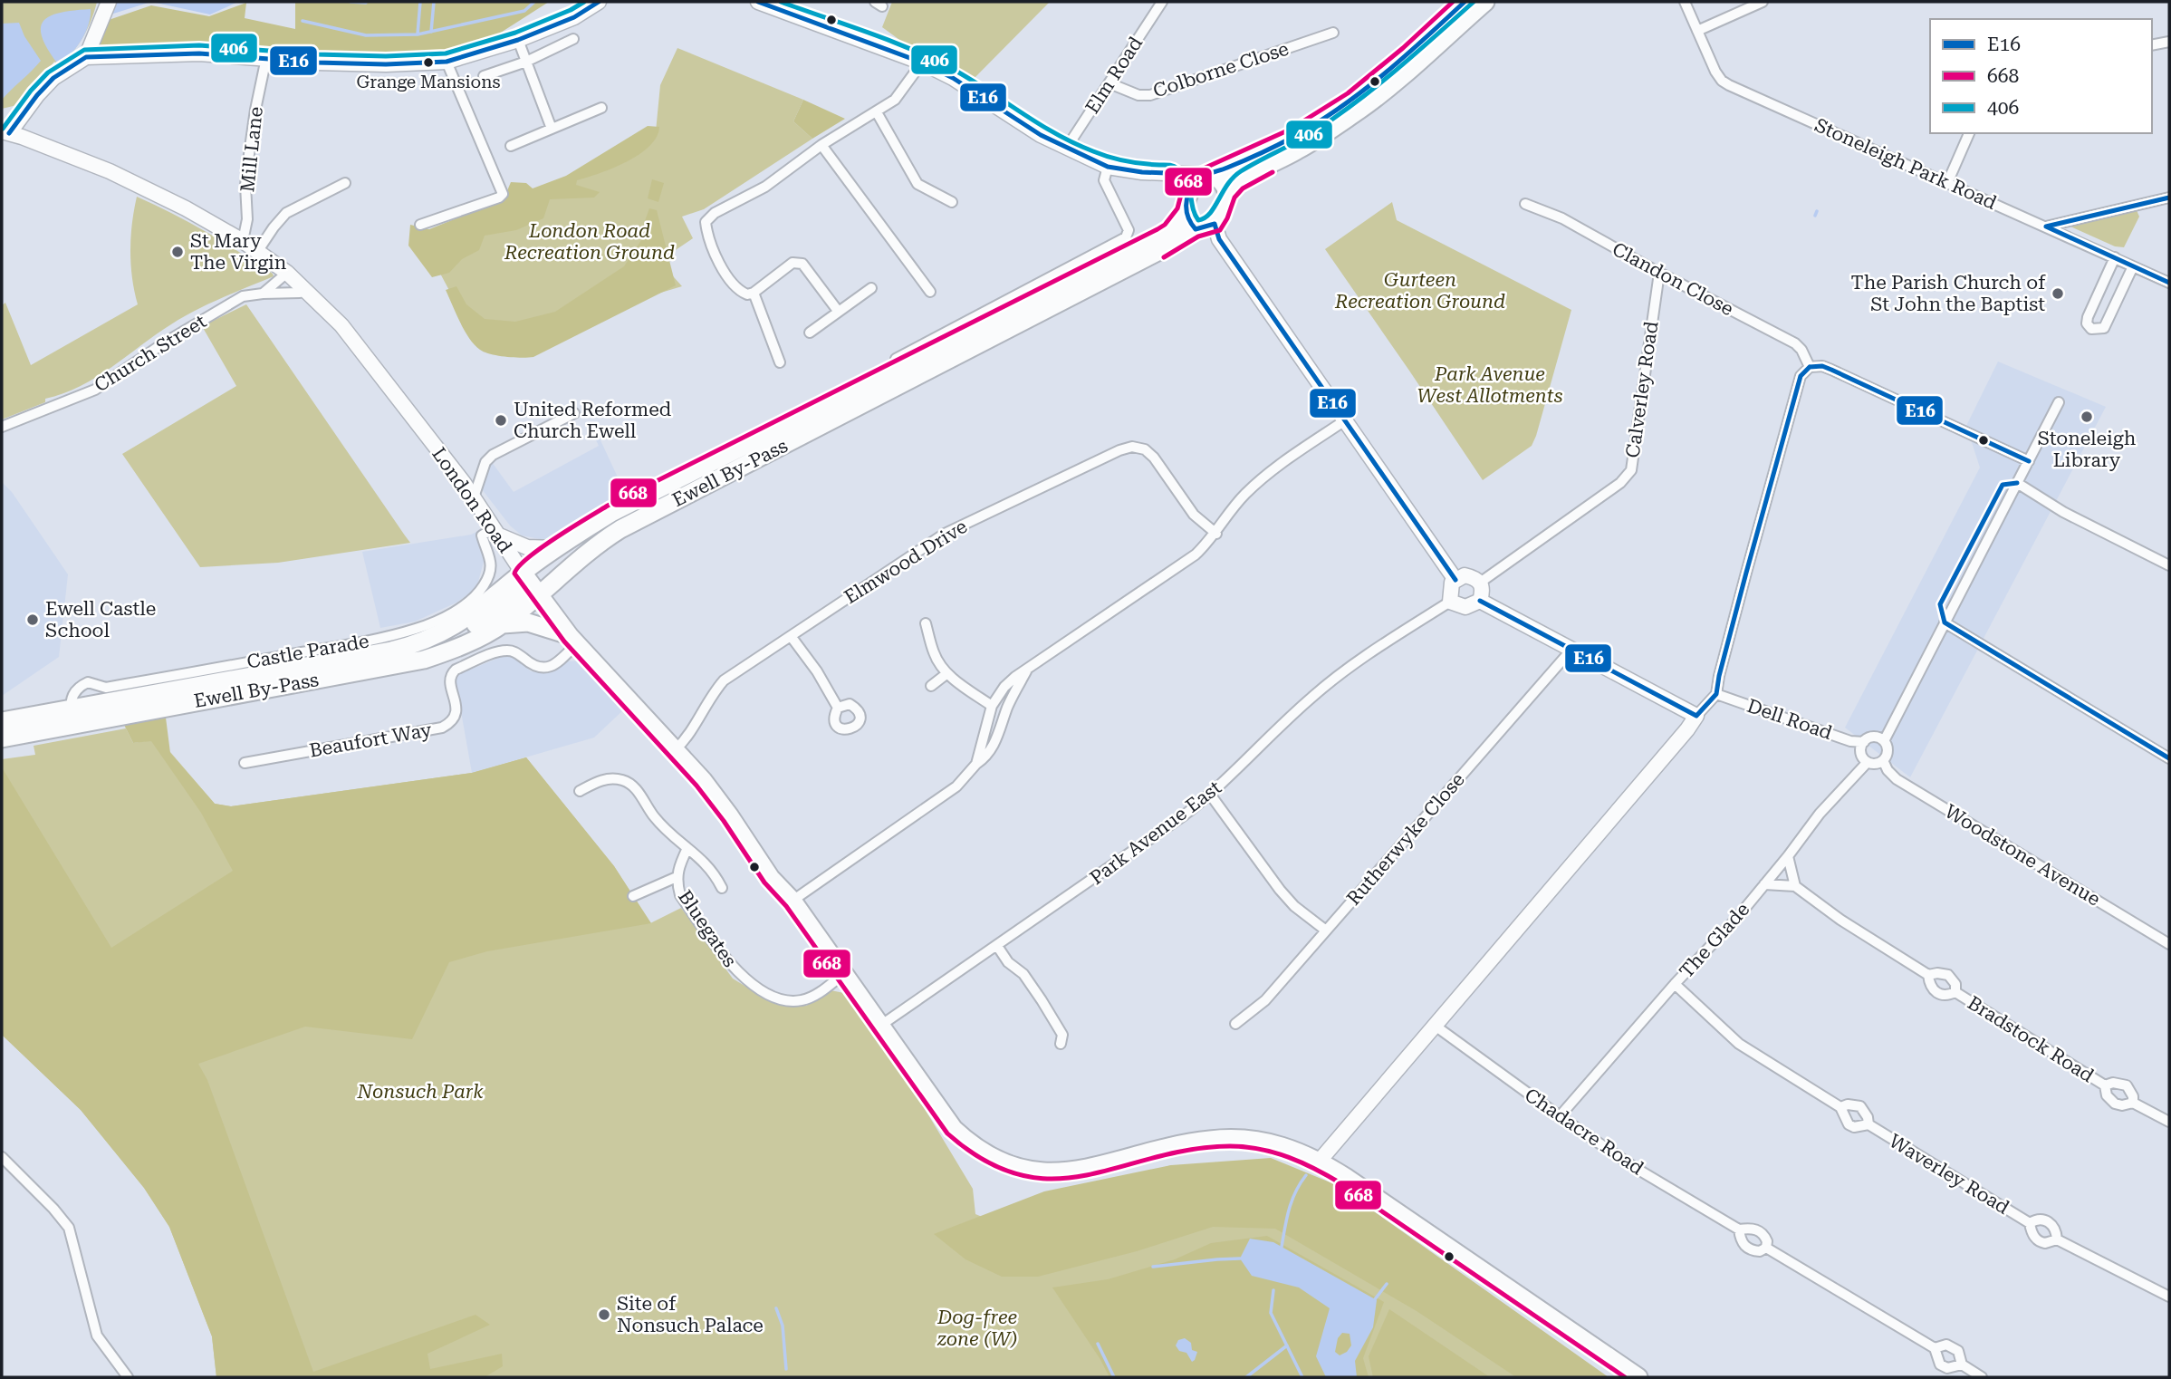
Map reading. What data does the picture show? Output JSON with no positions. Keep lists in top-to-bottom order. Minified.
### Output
{"streets":{"highway":["Ewell By-Pass","London Road"],"street":["Colborne Close","Elm Road","Mill Lane","Stoneleigh Park Road","Clandon Close","Church Street","Calverley Road","Elmwood Drive","Castle Parade","Dell Road","Beaufort Way","Park Avenue East","Rutherwyke Close","Woodstone Avenue","Bluegates","The Glade","Bradstock Road","Chadacre Road","Waverley Road"]},"crossings":[["Colborne Close","Elm Road"],["Mill Lane","London Road"],["Clandon Close","Calverley Road"],["Church Street","London Road"],["Calverley Road","Park Avenue East"],["Ewell By-Pass","London Road"],["Ewell By-Pass","Castle Parade"],["London Road","Elmwood Drive"],["London Road","Castle Parade"],["London Road","Beaufort Way"],["London Road","Park Avenue East"],["London Road","Bluegates"],["Dell Road","Woodstone Avenue"],["Dell Road","The Glade"],["Woodstone Avenue","The Glade"],["The Glade","Chadacre Road"],["The Glade","Waverley Road"]],"parks":["London Road Recreation Ground","Gurteen Recreation Ground","Park Avenue West Allotments","Nonsuch Park","Dog-free zone (W)"],"places":["Grange Mansions","St Mary The Virgin","The Parish Church of St John the Baptist","Stoneleigh Library","United Reformed Church Ewell","Ewell Castle School","Site of Nonsuch Palace"],"lines":["transit line E16","transit line 668","transit line 406"],"legend":["E16","668","406"]}
